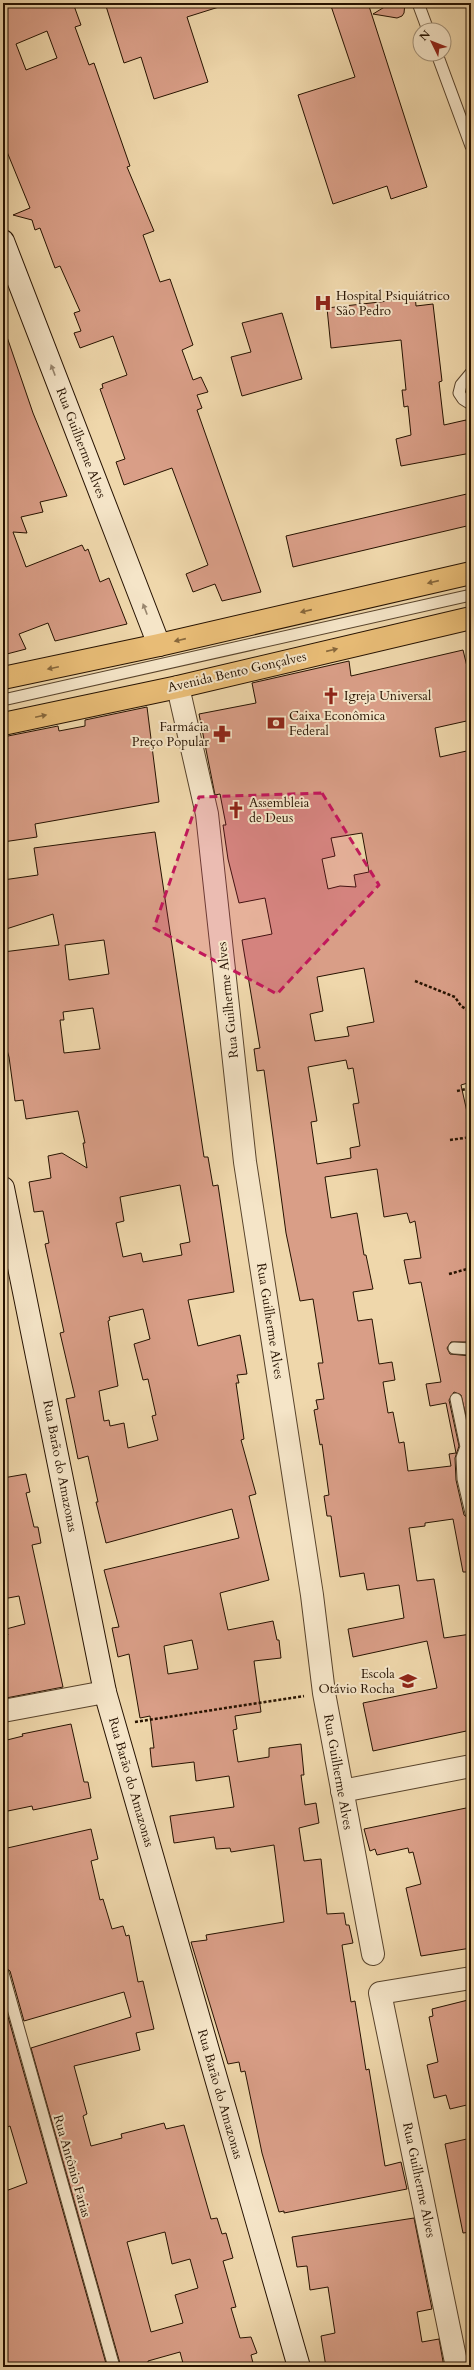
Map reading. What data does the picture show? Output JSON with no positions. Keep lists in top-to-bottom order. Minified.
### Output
{"streets":{"main road":["Avenida Bento Gonçalves"],"street":["Rua Guilherme Alves","Rua Barão do Amazonas"],"lane":["Rua Antônio Farias"]},"crossings":[["Rua Guilherme Alves","Avenida Bento Gonçalves"]],"places":{"hospital":["Hospital Psiquiátrico São Pedro"],"church":["Igreja Universal","Assembleia de Deus"],"bank":["Caixa Econômica Federal"],"pharmacy":["Farmácia Preço Popular"],"school or university":["Escola Otávio Rocha"]},"north":"top left"}
